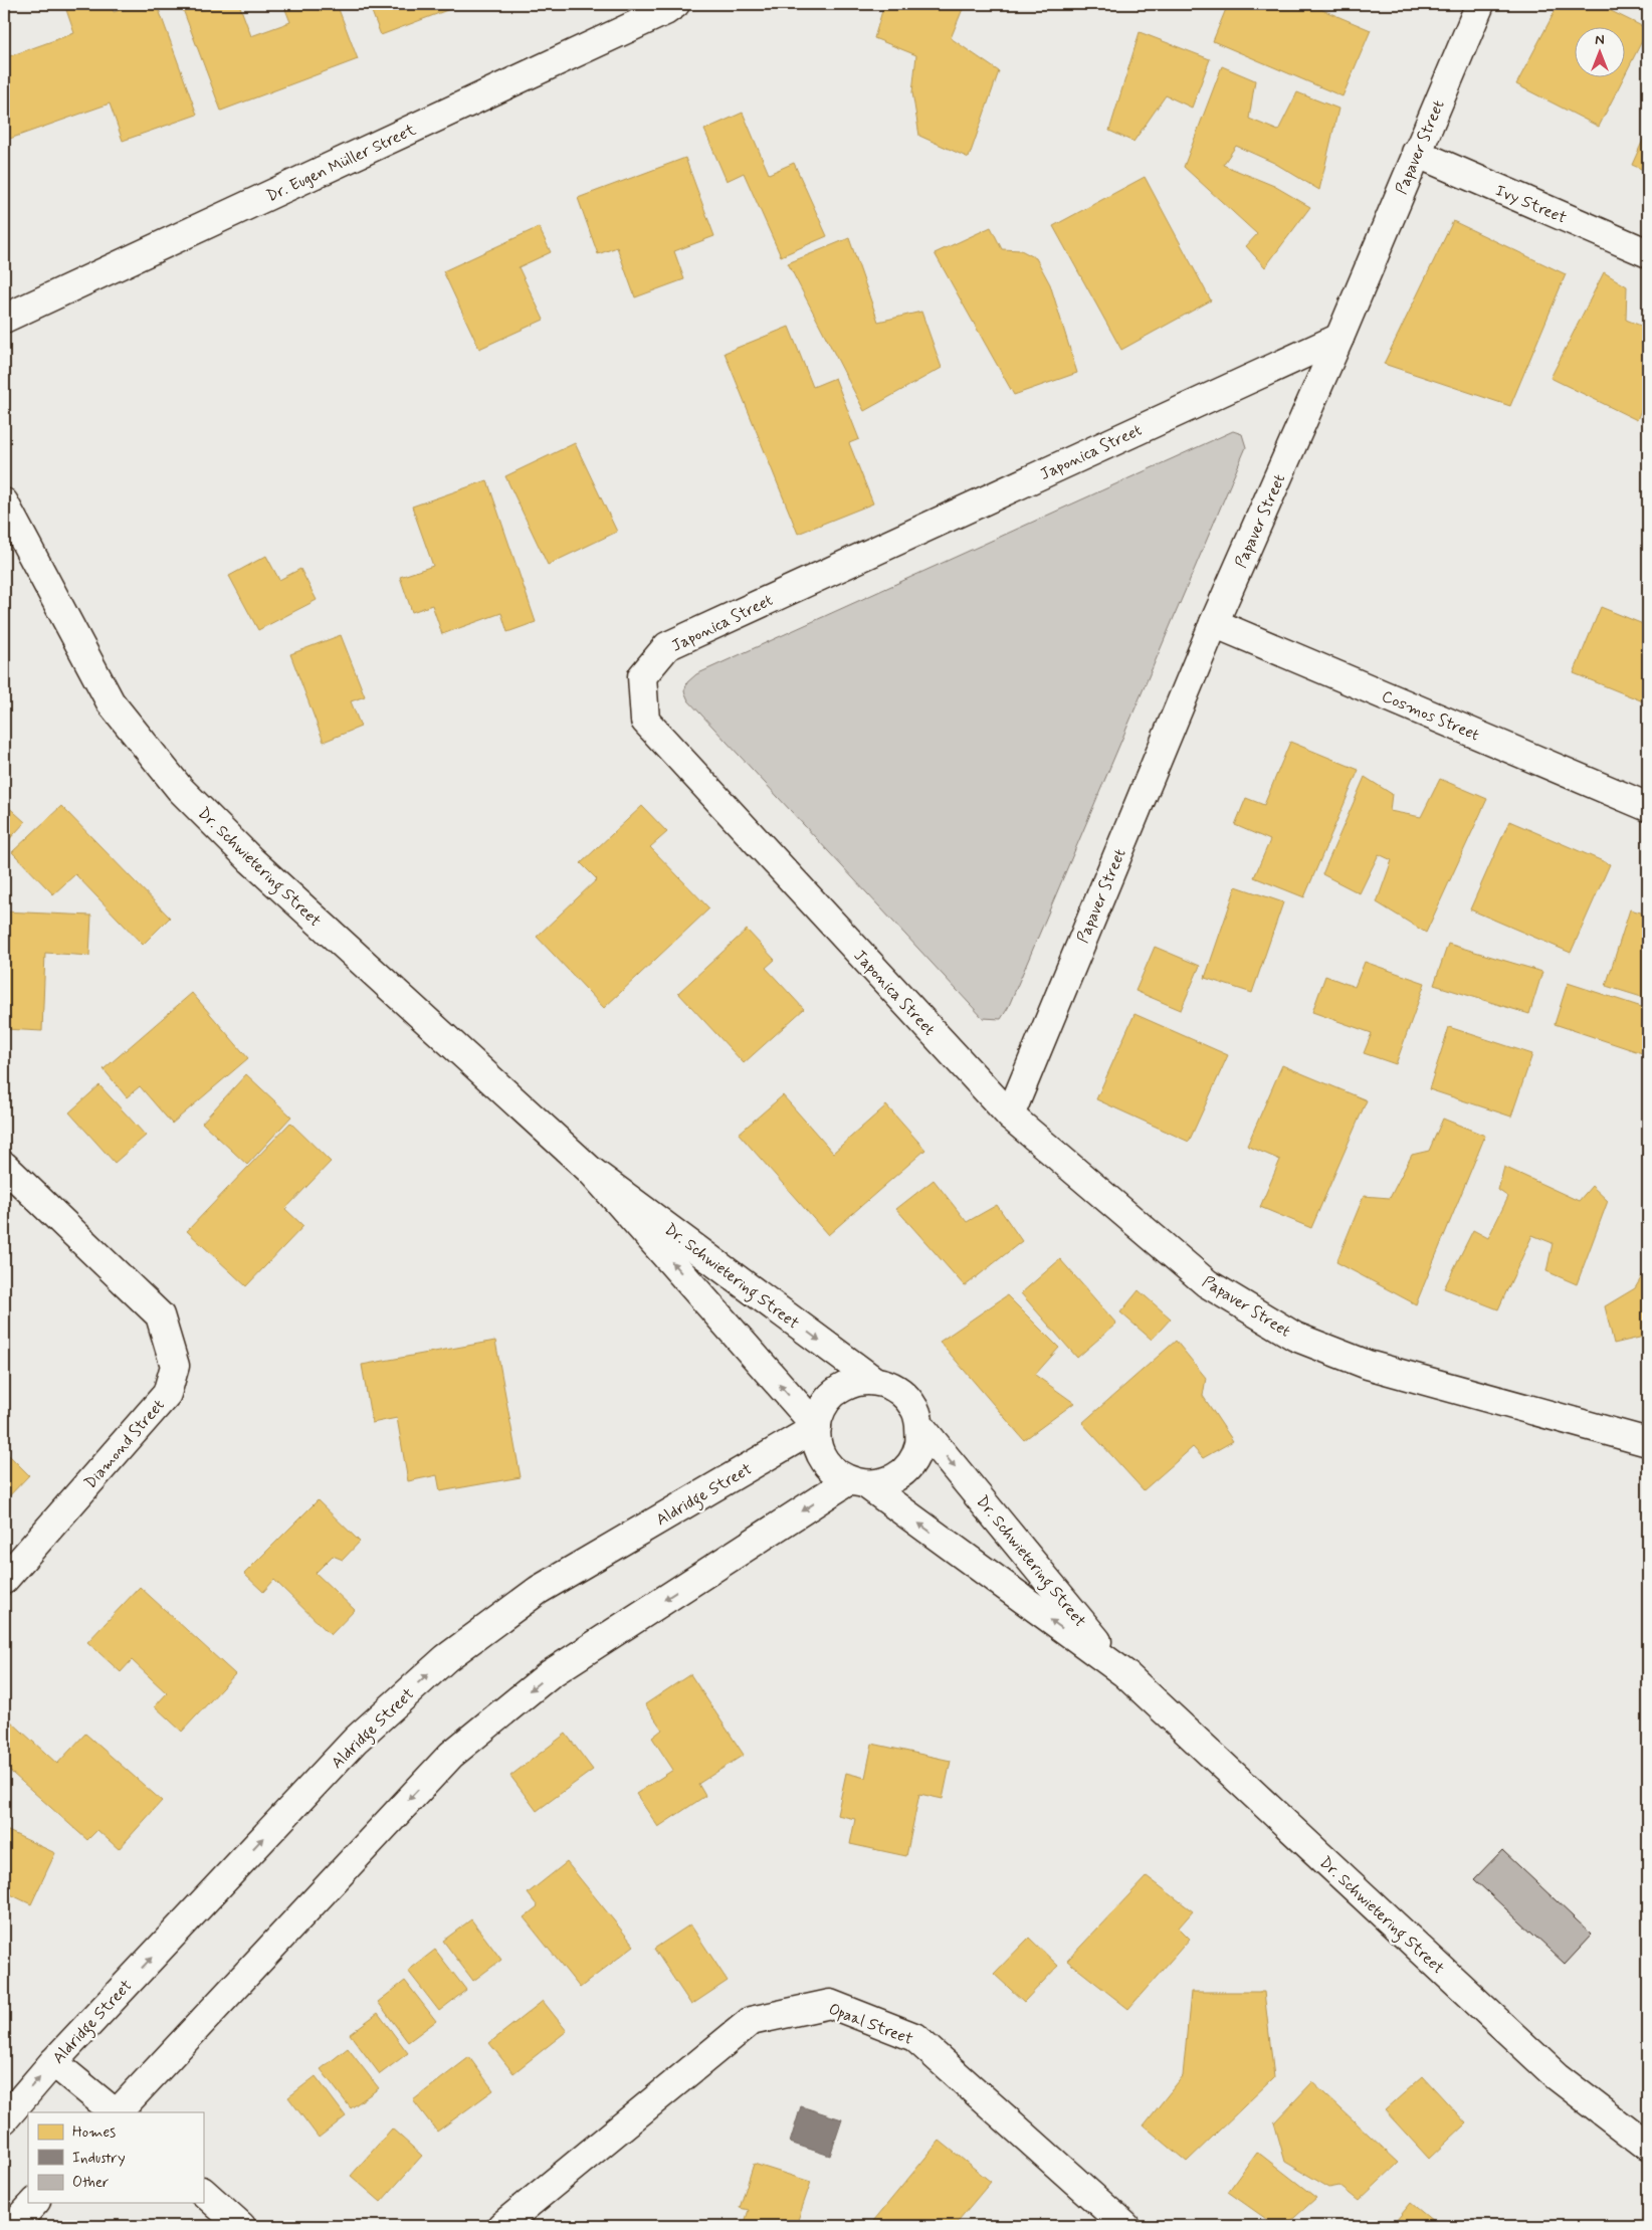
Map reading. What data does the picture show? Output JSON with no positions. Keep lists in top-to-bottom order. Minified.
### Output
{"streets":{"street":["Papaver Street","Dr. Eugen Müller Street","Ivy Street","Japonica Street","Cosmos Street","Dr. Schwietering Street","Diamond Street","Aldridge Street","Opaal Street"]},"crossings":[["Papaver Street","Ivy Street"],["Papaver Street","Japonica Street"],["Papaver Street","Cosmos Street"],["Dr. Schwietering Street","Aldridge Street"]],"legend":["Homes","Industry","Other"],"north":"top"}
